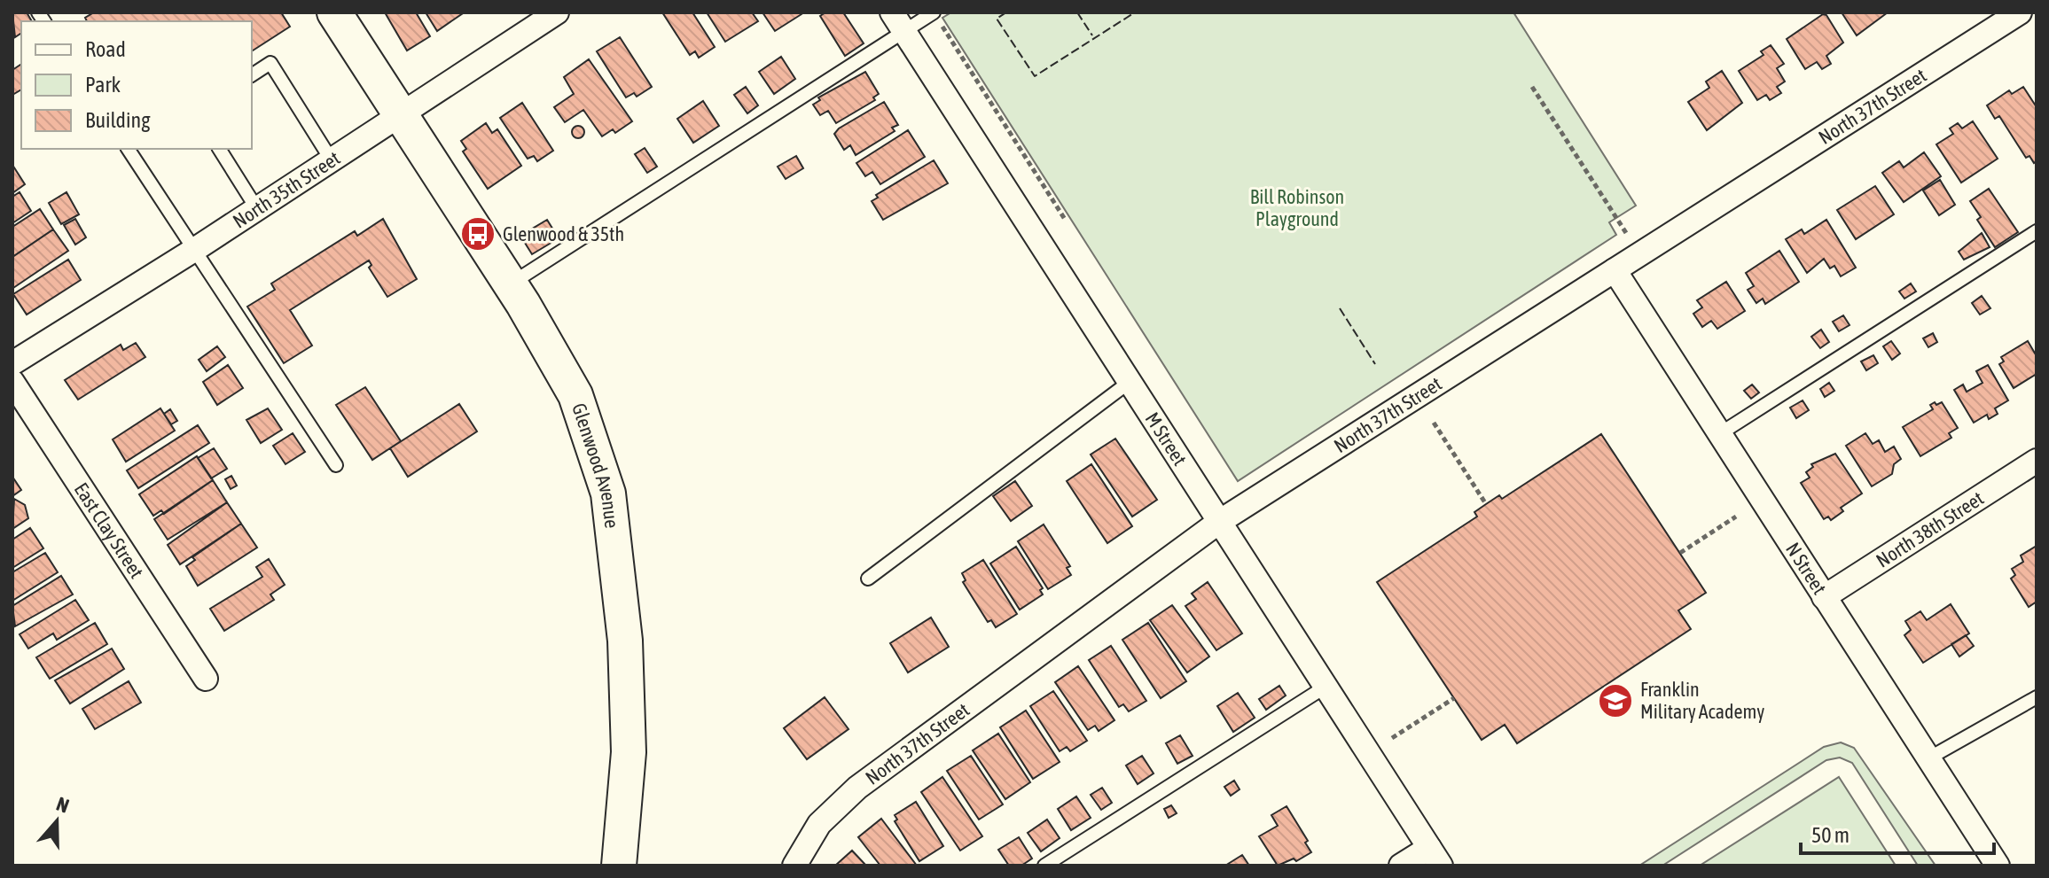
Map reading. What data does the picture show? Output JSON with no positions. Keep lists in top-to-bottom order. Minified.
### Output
{"streets":{"street":["North 37th Street","North 35th Street","M Street","Glenwood Avenue","North 38th Street","East Clay Street","N Street"]},"crossings":[["North 37th Street","M Street"],["North 37th Street","N Street"],["North 35th Street","Glenwood Avenue"],["North 38th Street","N Street"]],"parks":["Bill Robinson Playground"],"places":{"bus stop":["Glenwood & 35th"],"school or university":["Franklin Military Academy"]},"legend":["Road","Park","Building"],"scale_bar":"50 m","north":"top"}
